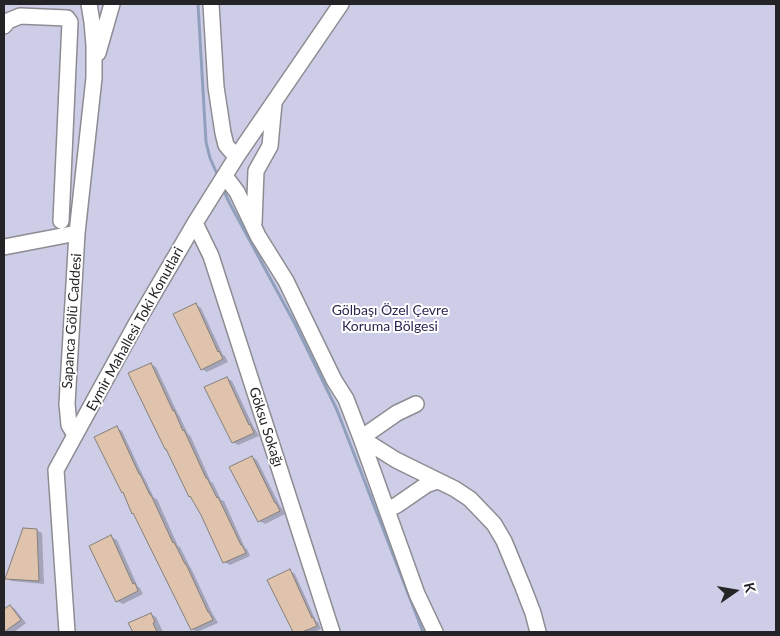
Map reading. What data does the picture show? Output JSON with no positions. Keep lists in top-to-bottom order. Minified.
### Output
{"streets":{"street":["Sapanca Gölü Caddesi","Eymir Mahallesi Toki Konutlari","Göksu Sokağı"]},"crossings":[["Sapanca Gölü Caddesi","Eymir Mahallesi Toki Konutlari"],["Eymir Mahallesi Toki Konutlari","Göksu Sokağı"]],"parks":["Gölbaşı Özel Çevre Koruma Bölgesi"],"north":"right"}
